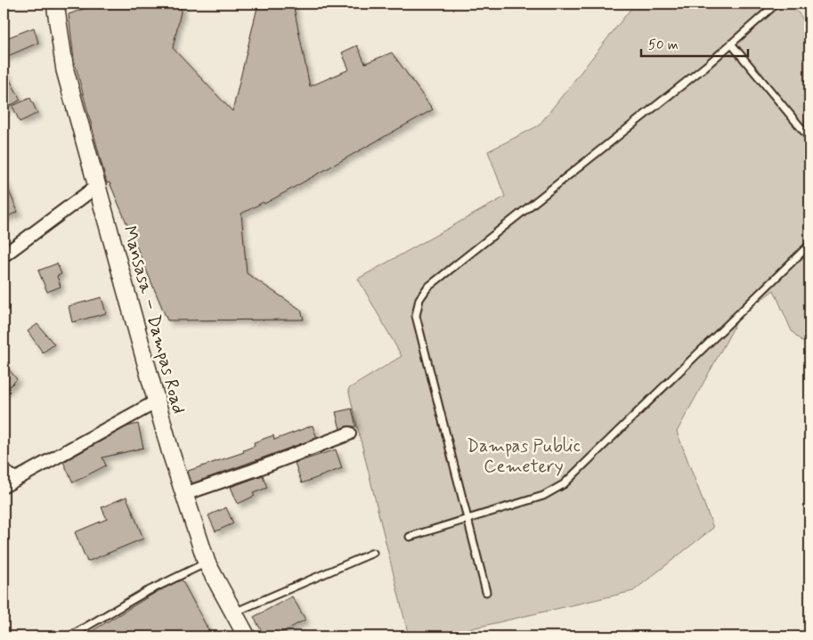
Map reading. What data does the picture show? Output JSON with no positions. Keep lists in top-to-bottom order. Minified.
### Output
{"streets":{"main road":["Mansasa – Dampas Road"]},"parks":["Dampas Public Cemetery"],"scale_bar":"50 m"}
